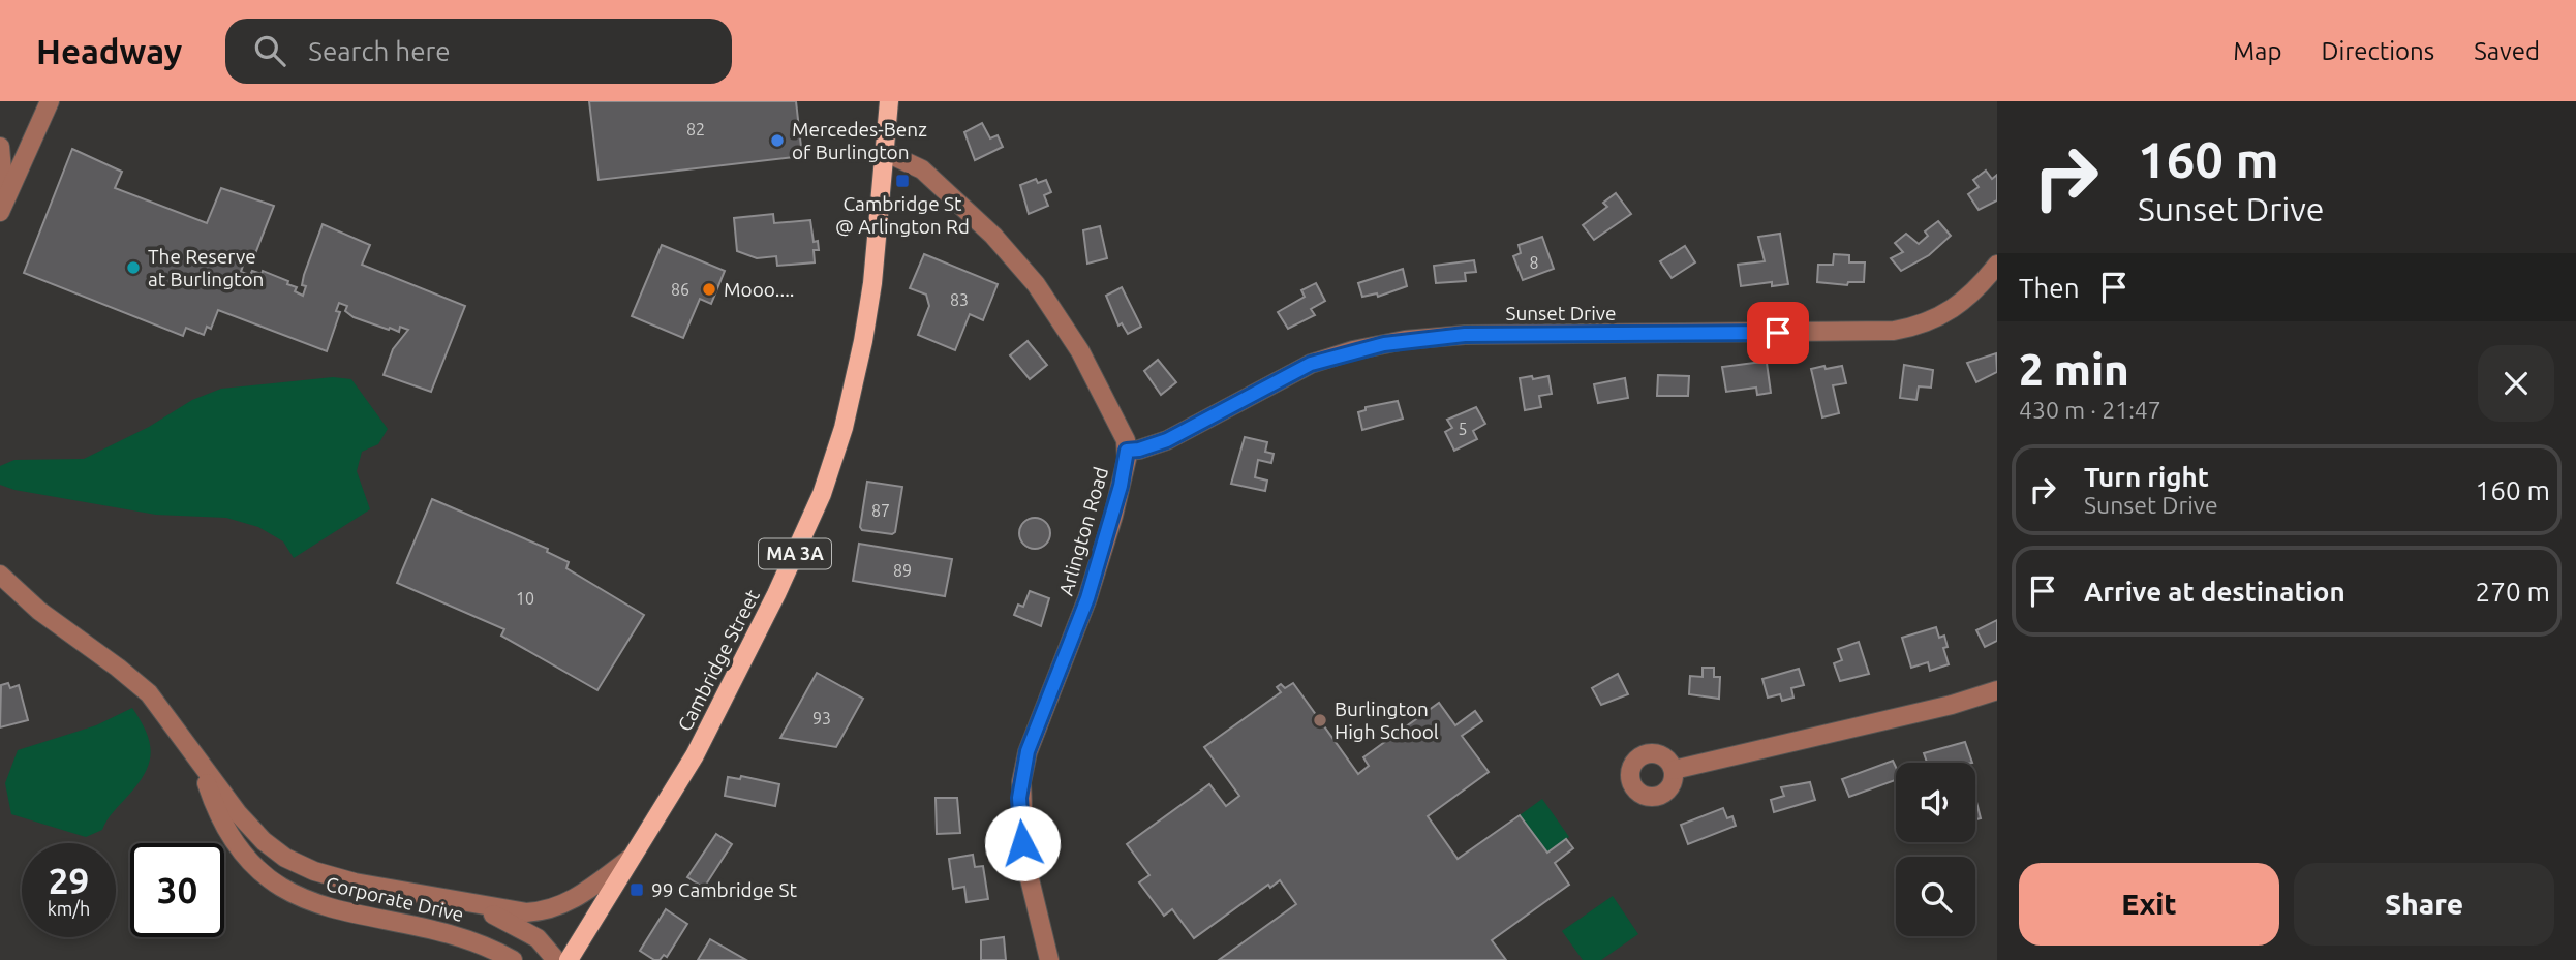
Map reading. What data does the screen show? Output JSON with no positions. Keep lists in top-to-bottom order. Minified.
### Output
{"streets":{"main road":["MA 3A","Cambridge Street"],"street":["Sunset Drive","Arlington Road","Corporate Drive"]},"crossings":[["Sunset Drive","Arlington Road"],["Arlington Road","Cambridge Street"],["Cambridge Street","Corporate Drive"]],"places":{"other":["Mercedes-Benz of Burlington","The Reserve at Burlington","Mooo....","Burlington High School"],"transit":["Cambridge St @ Arlington Rd","99 Cambridge St"]},"house_numbers":["82","8","86","83","5","87","89","10","93"],"page":{"header":"Headway","search":"Search here","nav":["Map","Directions","Saved"],"turn":["160 m","Sunset Drive"],"then":"Then","heading":["2 min","430 m · 21:47"],"list":[{"name":"Turn right","note":"Sunset Drive","value":"160 m"},{"name":"Arrive at destination","value":"270 m"}],"speed":"29 km/h","limit":"30","buttons":["Exit","Share"]}}
